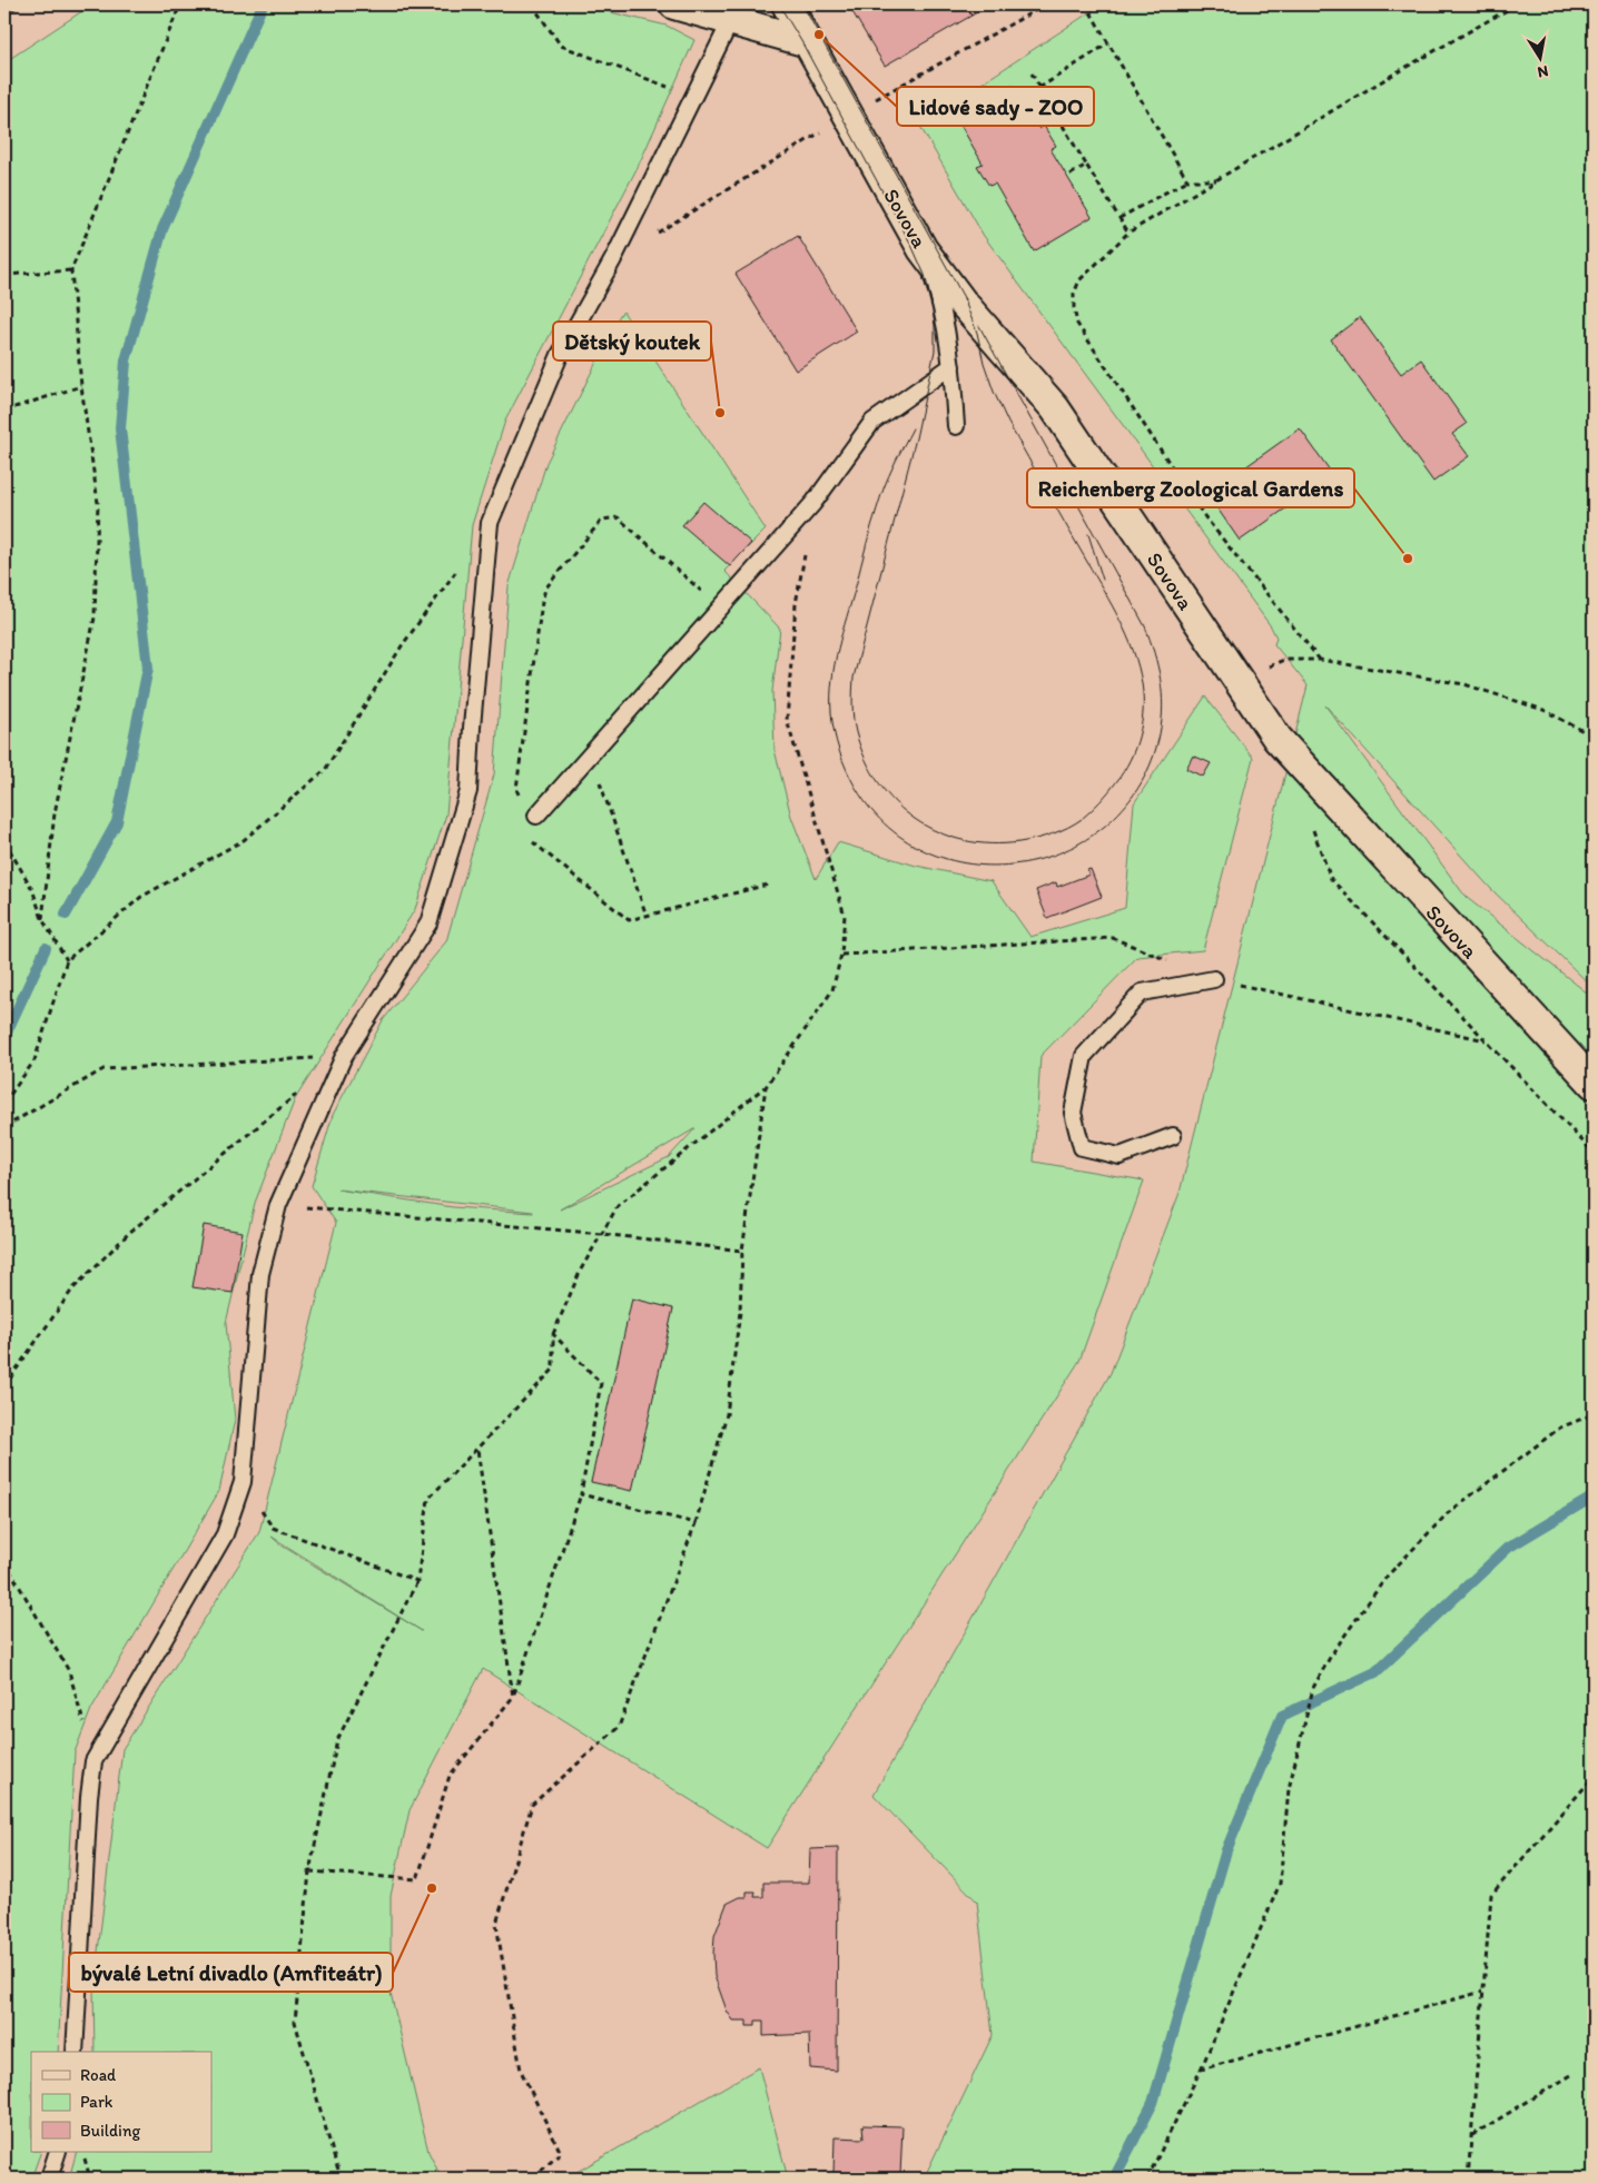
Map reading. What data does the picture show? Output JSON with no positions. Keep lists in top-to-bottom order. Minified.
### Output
{"streets":{"street":["Sovova"]},"places":["Lidové sady - ZOO","Dětský koutek","Reichenberg Zoological Gardens","bývalé Letní divadlo (Amfiteátr)"],"legend":["Road","Park","Building"],"north":"bottom"}
